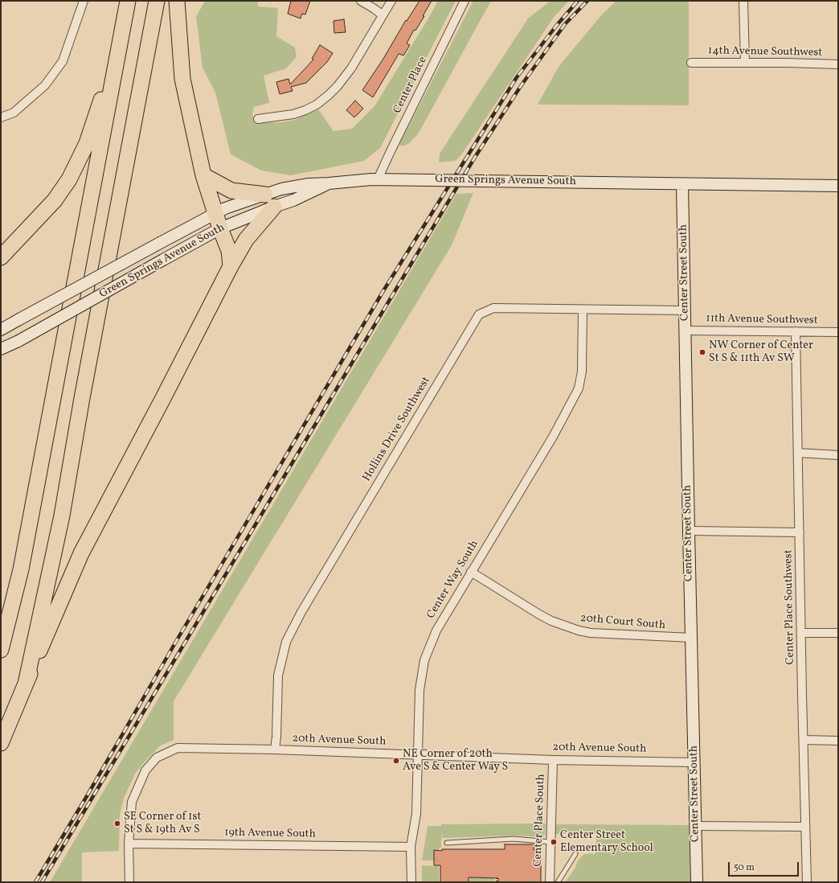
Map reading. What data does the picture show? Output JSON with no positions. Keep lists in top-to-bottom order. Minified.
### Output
{"streets":{"main road":["Green Springs Avenue South","Center Street South"],"street":["14th Avenue Southwest","Center Place","11th Avenue Southwest","Hollins Drive Southwest","Center Way South","Center Place Southwest","20th Court South","20th Avenue South","Center Place South","19th Avenue South"]},"crossings":[["Center Place","Green Springs Avenue South"],["Green Springs Avenue South","Center Street South"],["Center Street South","11th Avenue Southwest"],["Center Street South","Hollins Drive Southwest"],["Center Street South","20th Court South"],["Center Street South","20th Avenue South"],["11th Avenue Southwest","Center Place Southwest"],["Hollins Drive Southwest","Center Way South"],["Hollins Drive Southwest","20th Avenue South"],["Center Way South","20th Court South"],["Center Way South","20th Avenue South"],["Center Way South","19th Avenue South"],["20th Avenue South","Center Place South"],["20th Avenue South","19th Avenue South"]],"places":["NW Corner of Center St S & 11th Av SW","NE Corner of 20th Ave S & Center Way S","SE Corner of 1st St S & 19th Av S","Center Street Elementary School"],"scale_bar":"50 m"}
